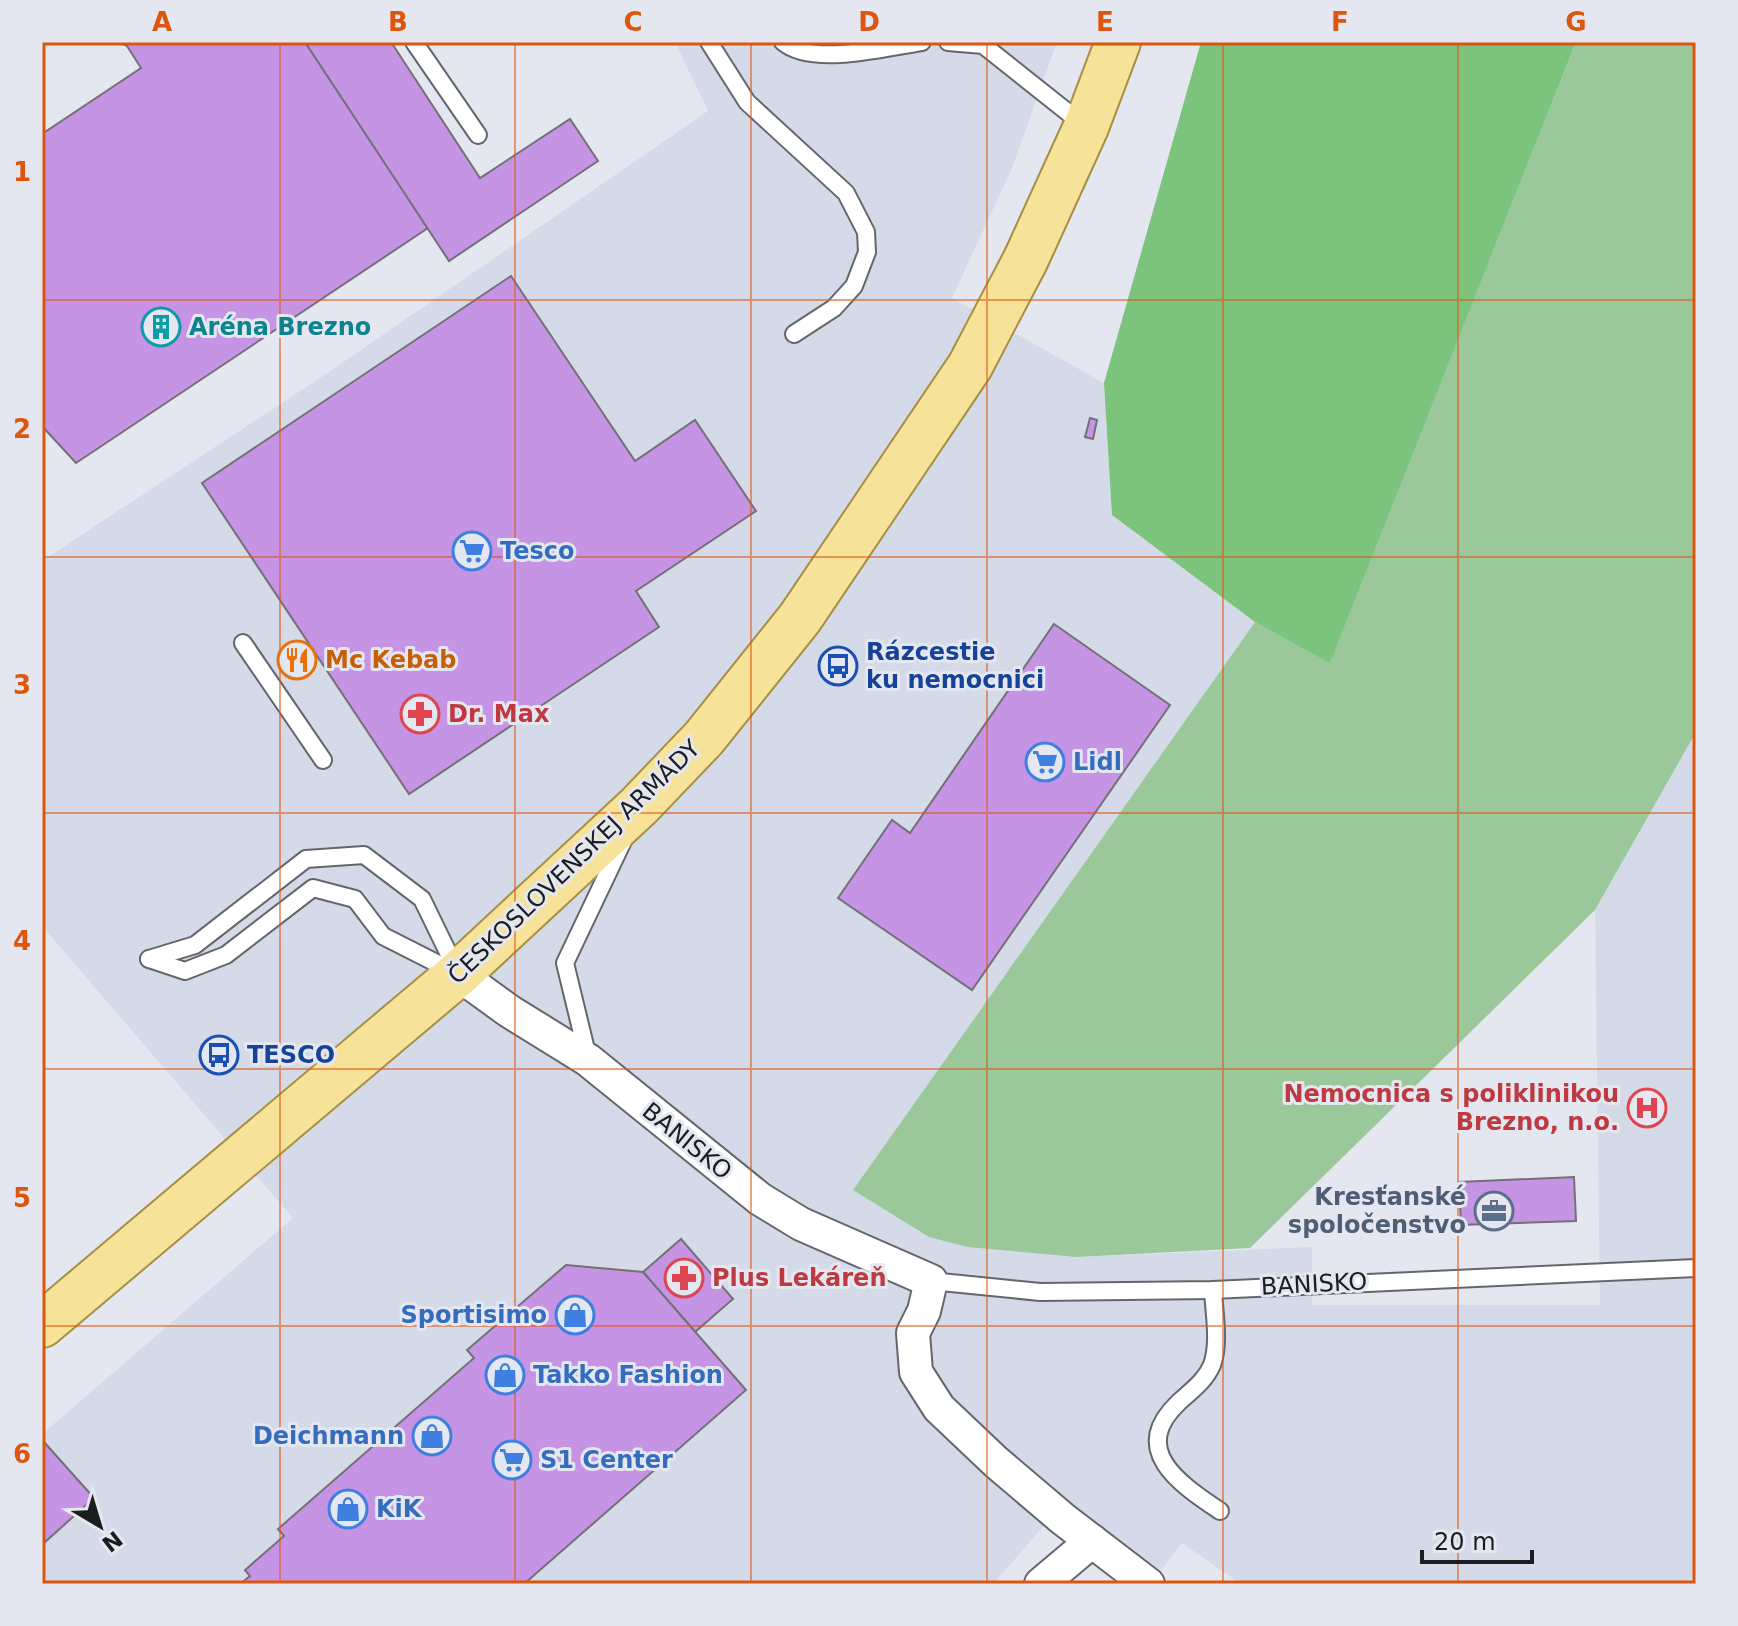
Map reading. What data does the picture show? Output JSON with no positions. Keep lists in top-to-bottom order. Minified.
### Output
{"streets":{"main road":["ČESKOSLOVENSKEJ ARMÁDY"],"street":["BANISKO"]},"crossings":[["ČESKOSLOVENSKEJ ARMÁDY","BANISKO"]],"places":{"building":["Aréna Brezno"],"supermarket":["Tesco","Lidl","S1 Center"],"restaurant":["Mc Kebab"],"bus stop":["Rázcestie ku nemocnici","TESCO"],"pharmacy":["Dr. Max","Plus Lekáreň"],"hospital":["Nemocnica s poliklinikou Brezno, n.o."],"office":["Kresťanské spoločenstvo"],"shop":["Sportisimo","Takko Fashion","Deichmann","KiK"]},"scale_bar":"20 m","north":"bottom right","grid":{"columns":["A","B","C","D","E","F","G"],"rows":["1","2","3","4","5","6"]}}
